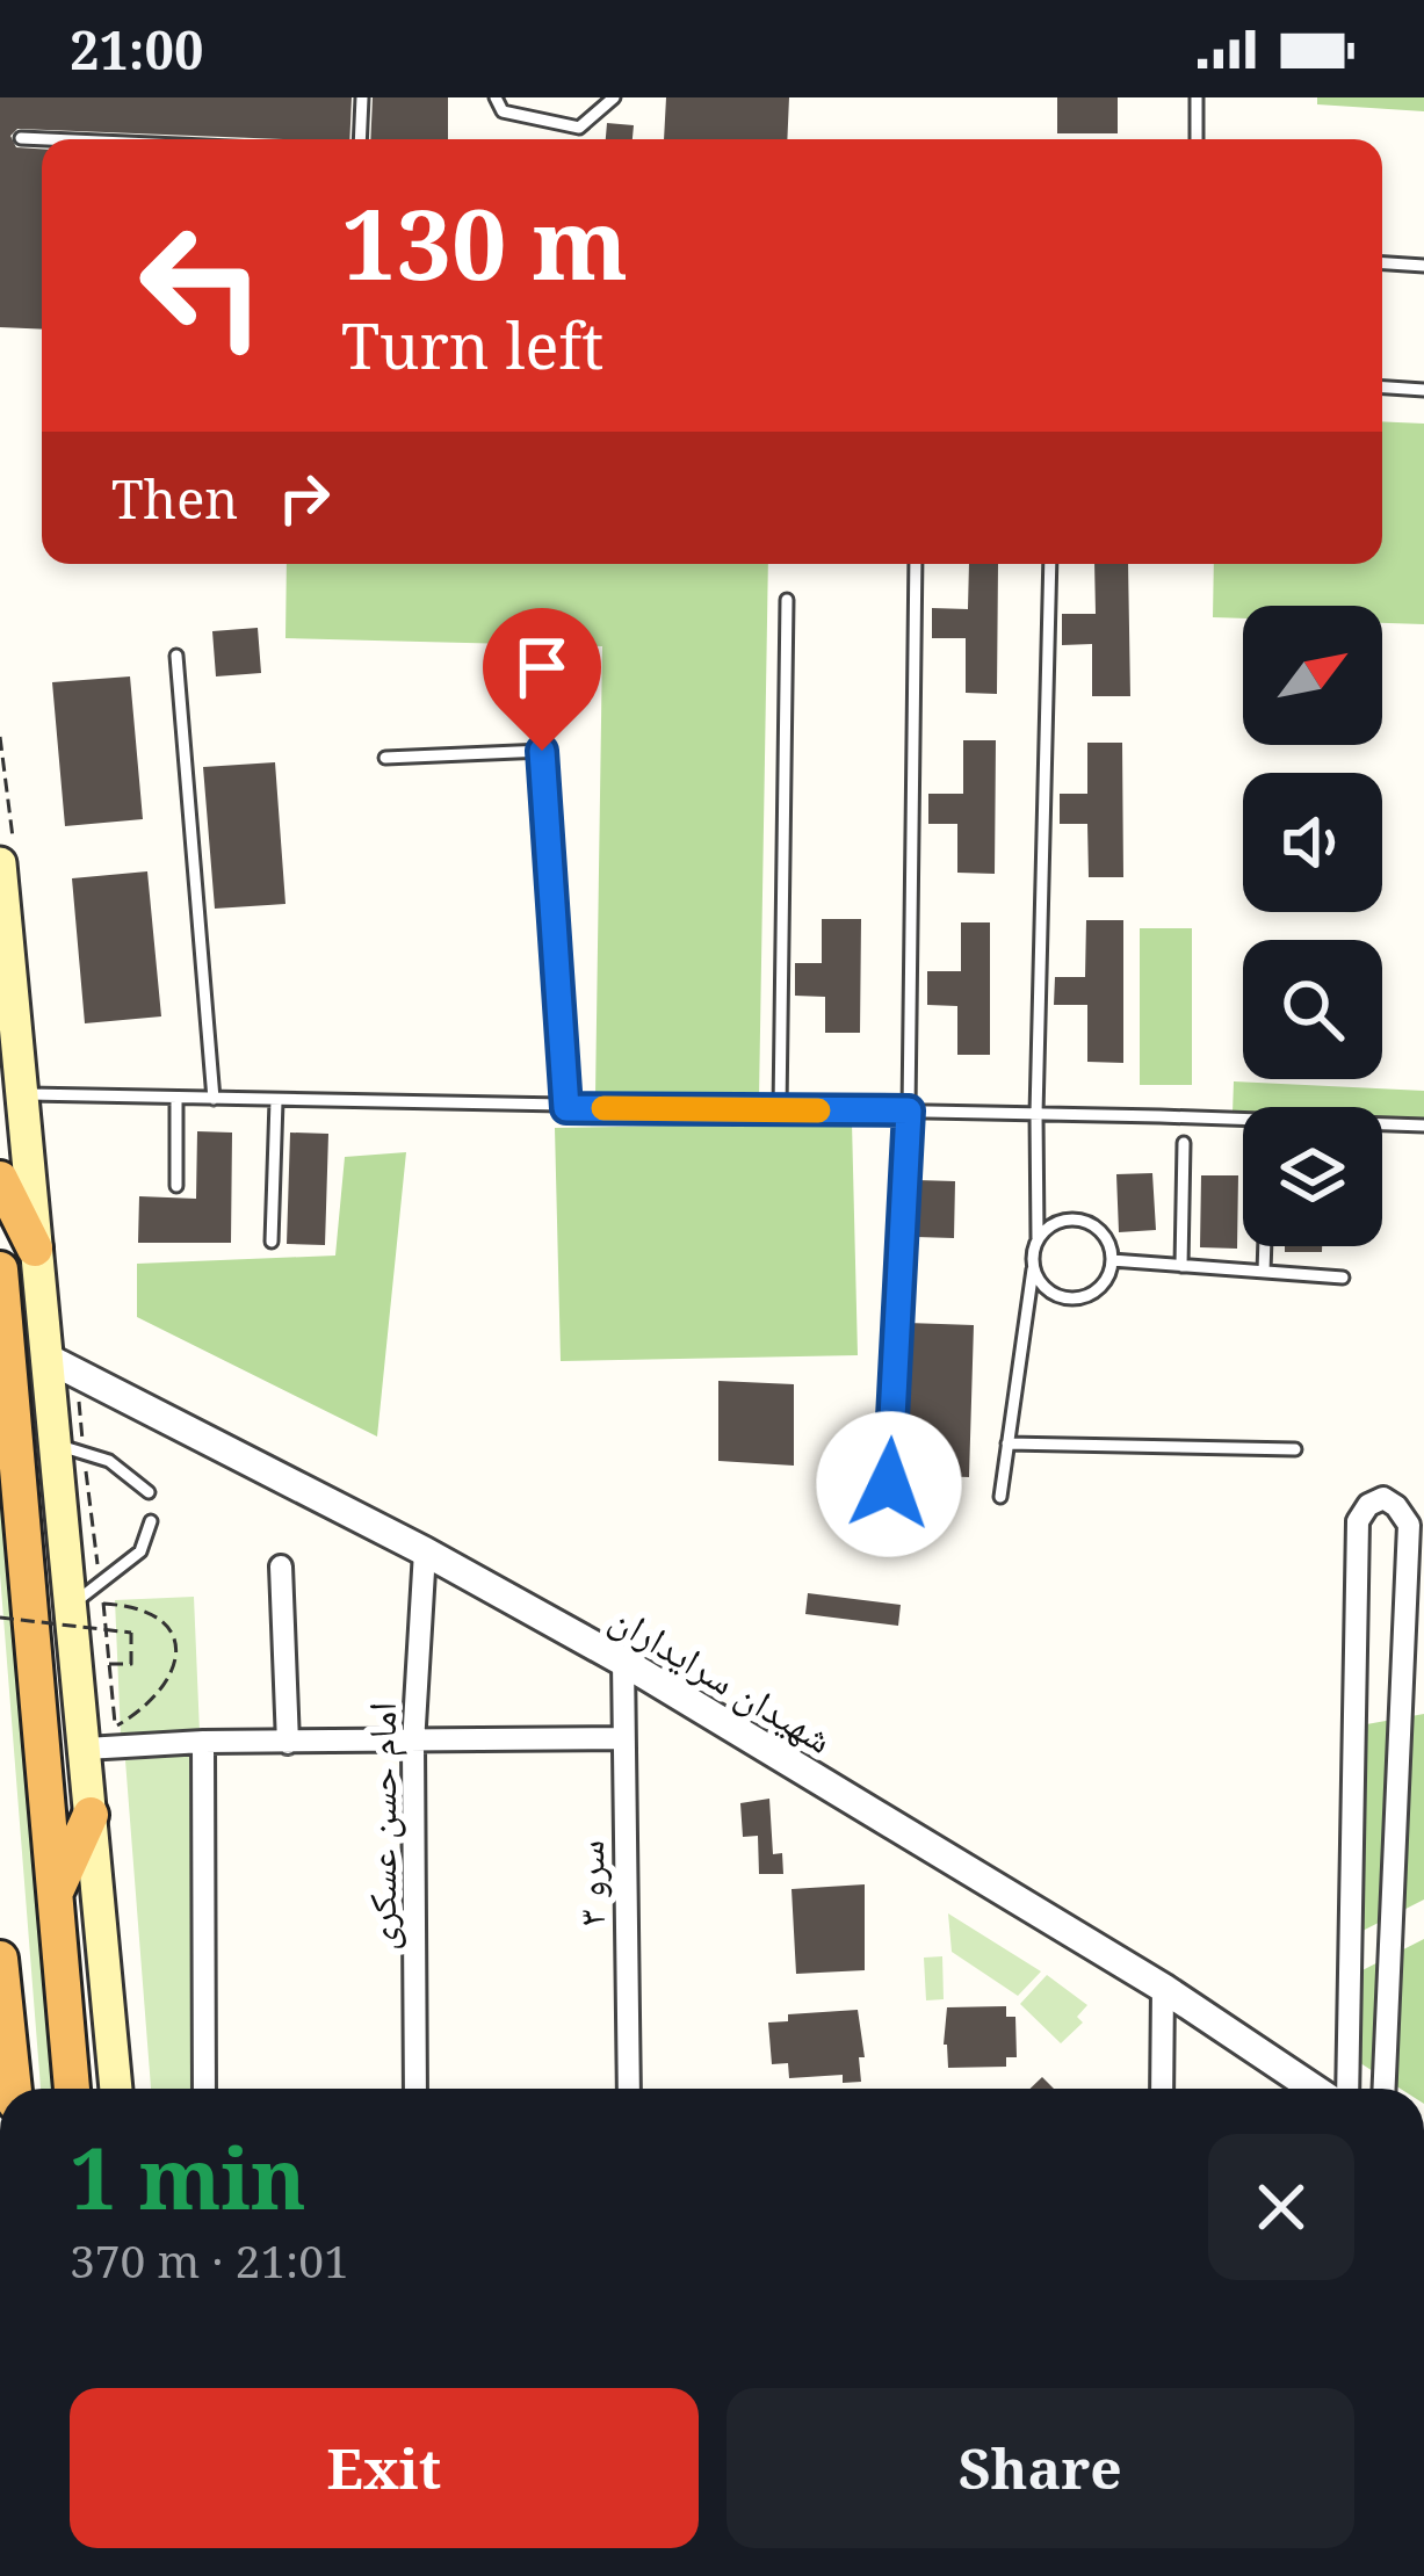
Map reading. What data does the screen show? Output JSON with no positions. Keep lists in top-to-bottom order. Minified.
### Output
{"streets":{"street":["شهیدان سرایداران","امام حسن عسکری","سرو ۳"]},"crossings":[["شهیدان سرایداران","امام حسن عسکری"],["شهیدان سرایداران","سرو ۳"]],"north":"top right","page":{"status":"21:00","turn":["130 m","Turn left"],"then":"Then","heading":["1 min","370 m · 21:01"],"buttons":["Exit","Share"]}}
